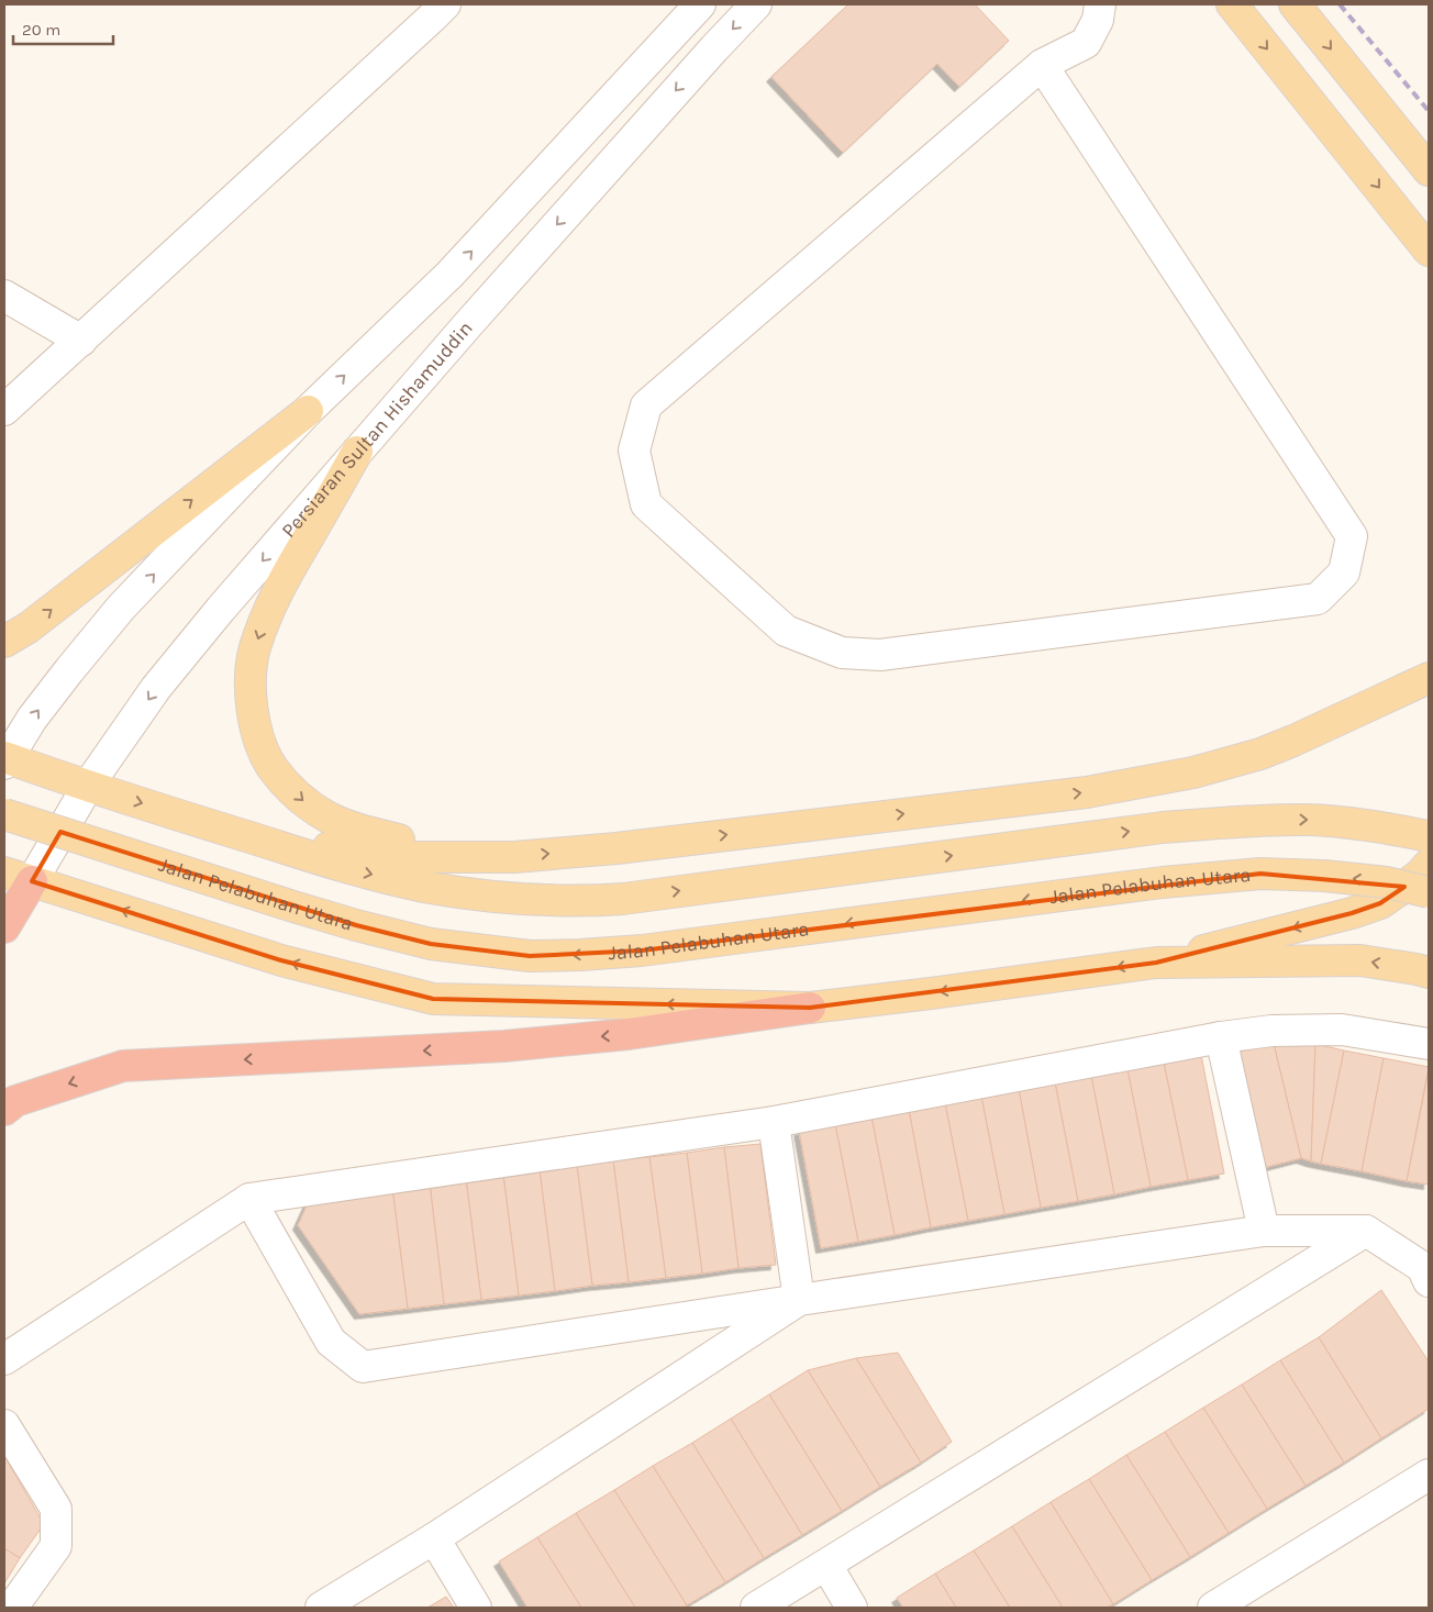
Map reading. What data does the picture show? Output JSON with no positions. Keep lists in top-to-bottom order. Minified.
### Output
{"streets":{"main road":["Jalan Pelabuhan Utara"],"street":["Persiaran Sultan Hishamuddin"]},"scale_bar":"20 m"}
